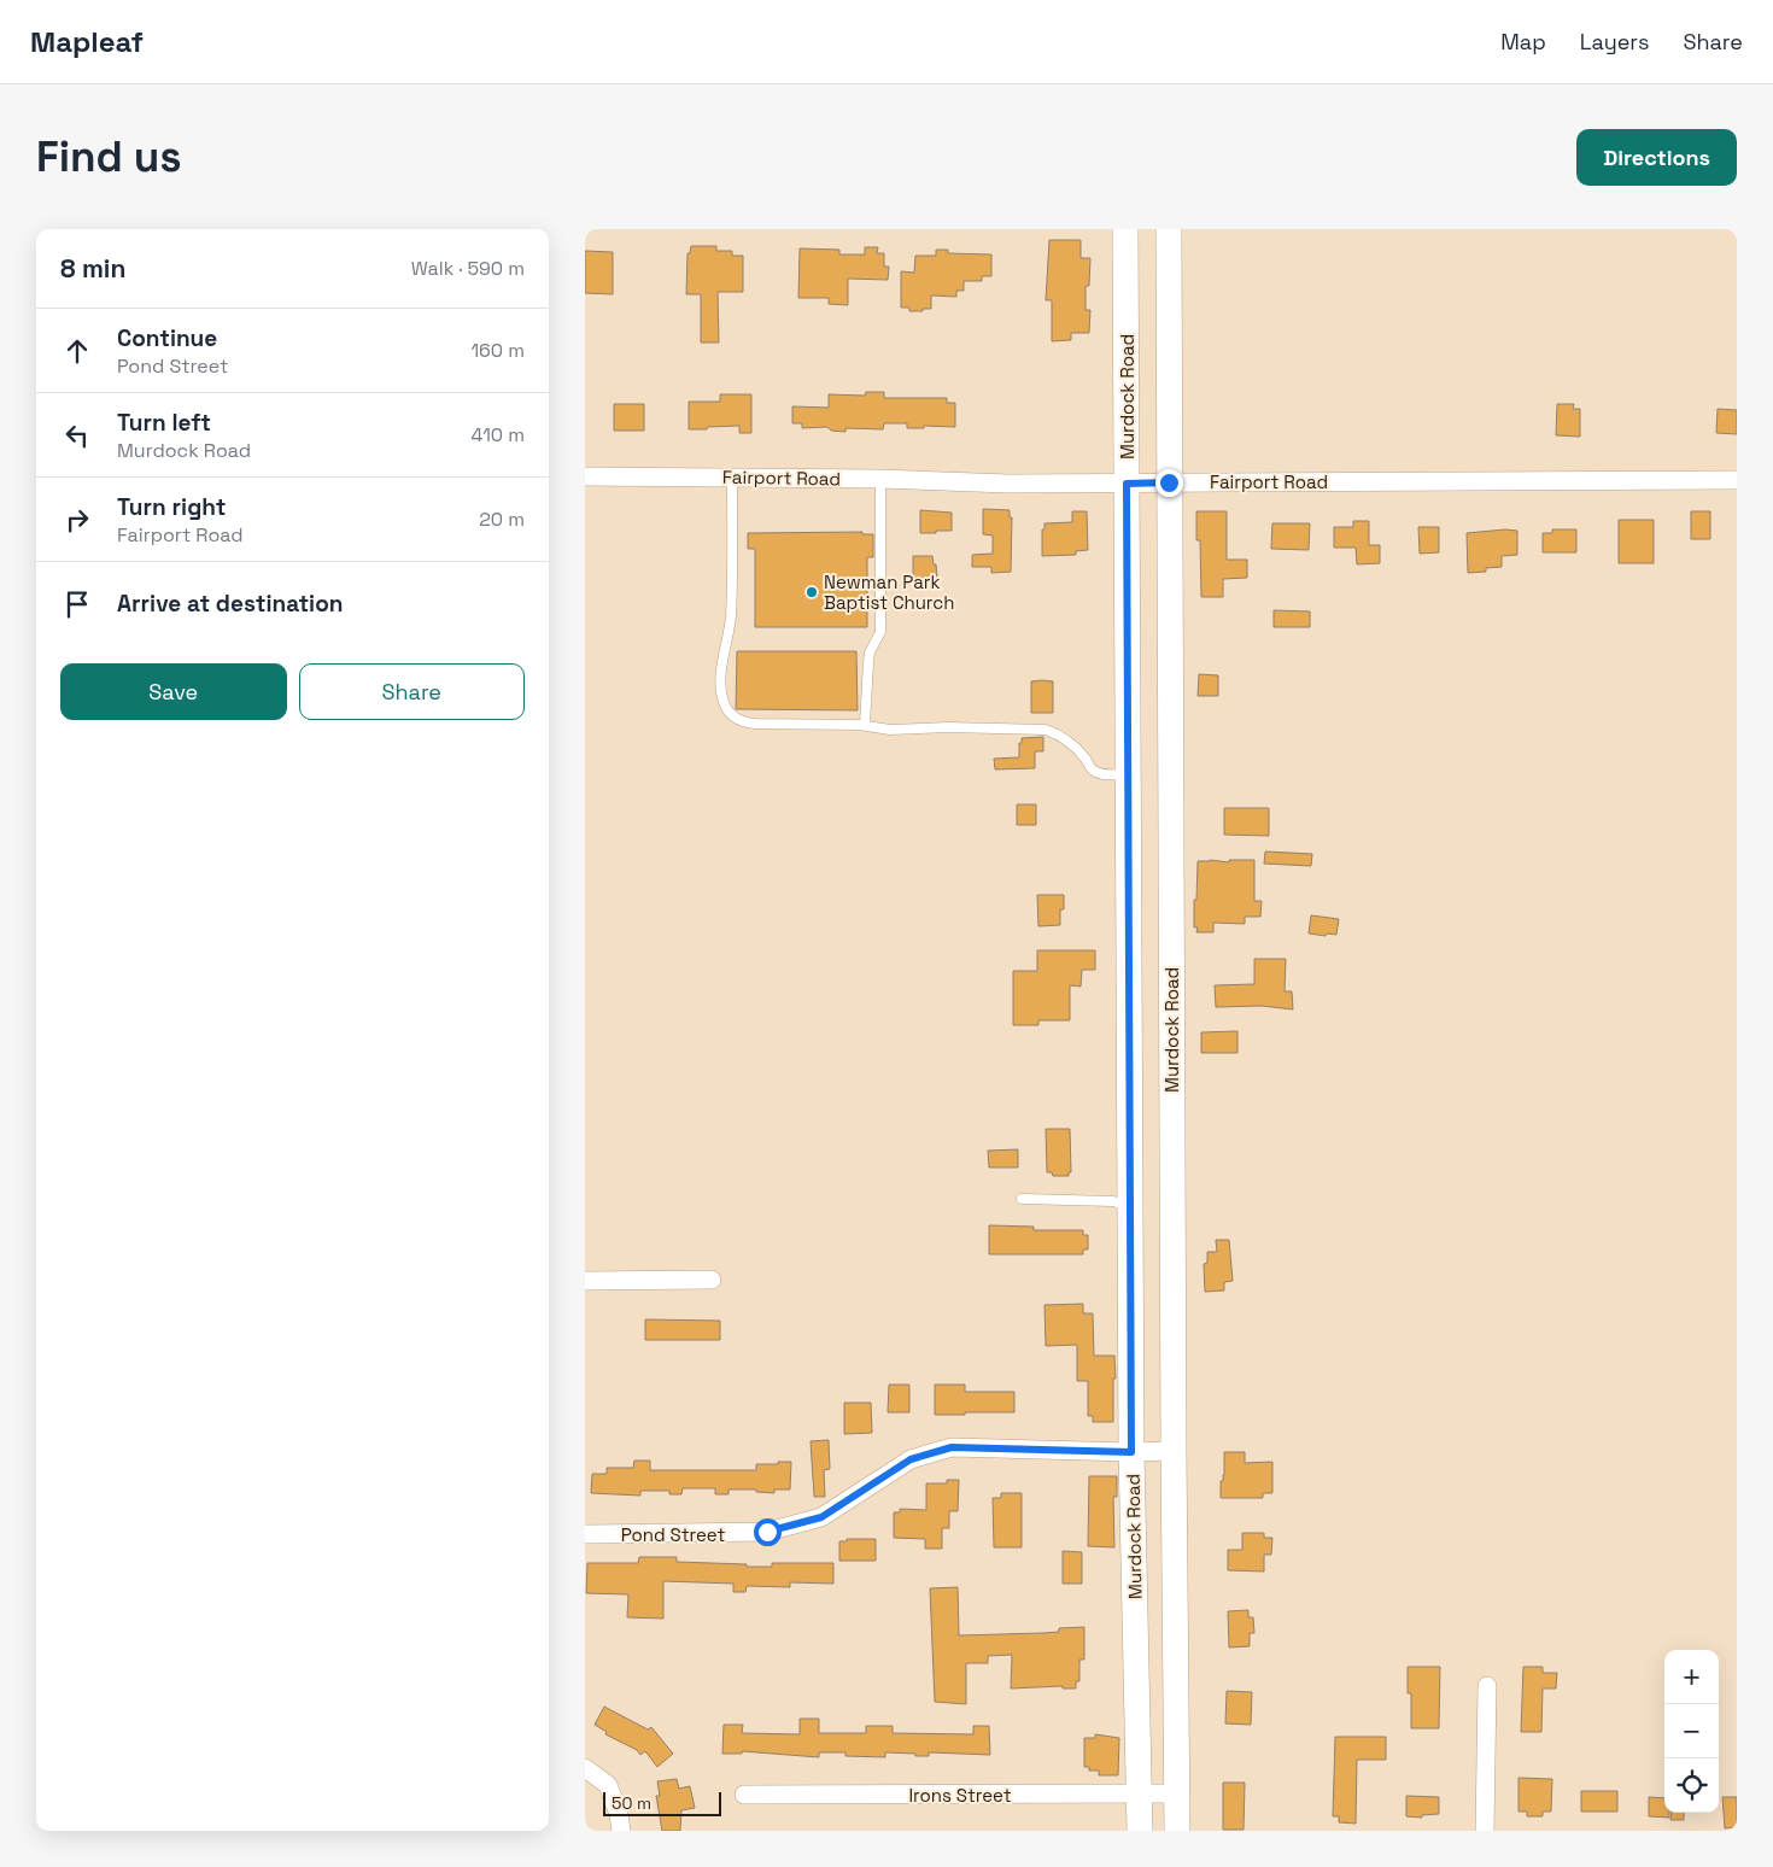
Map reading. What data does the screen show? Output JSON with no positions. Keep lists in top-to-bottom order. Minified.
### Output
{"streets":{"main road":["Murdock Road"],"street":["Fairport Road","Pond Street","Irons Street"]},"crossings":[["Murdock Road","Fairport Road"],["Murdock Road","Pond Street"],["Murdock Road","Irons Street"]],"places":["Newman Park Baptist Church"],"scale_bar":"50 m","page":{"header":"Mapleaf","nav":["Map","Layers","Share"],"buttons":["Directions",["Save","Share"]],"title":"Find us","heading":["8 min","Walk · 590 m"],"list":[["Continue","Pond Street","160 m"],["Turn left","Murdock Road","410 m"],["Turn right","Fairport Road","20 m"],"Arrive at destination"],"map_buttons":["+","−"],"scale":"50 m"}}
